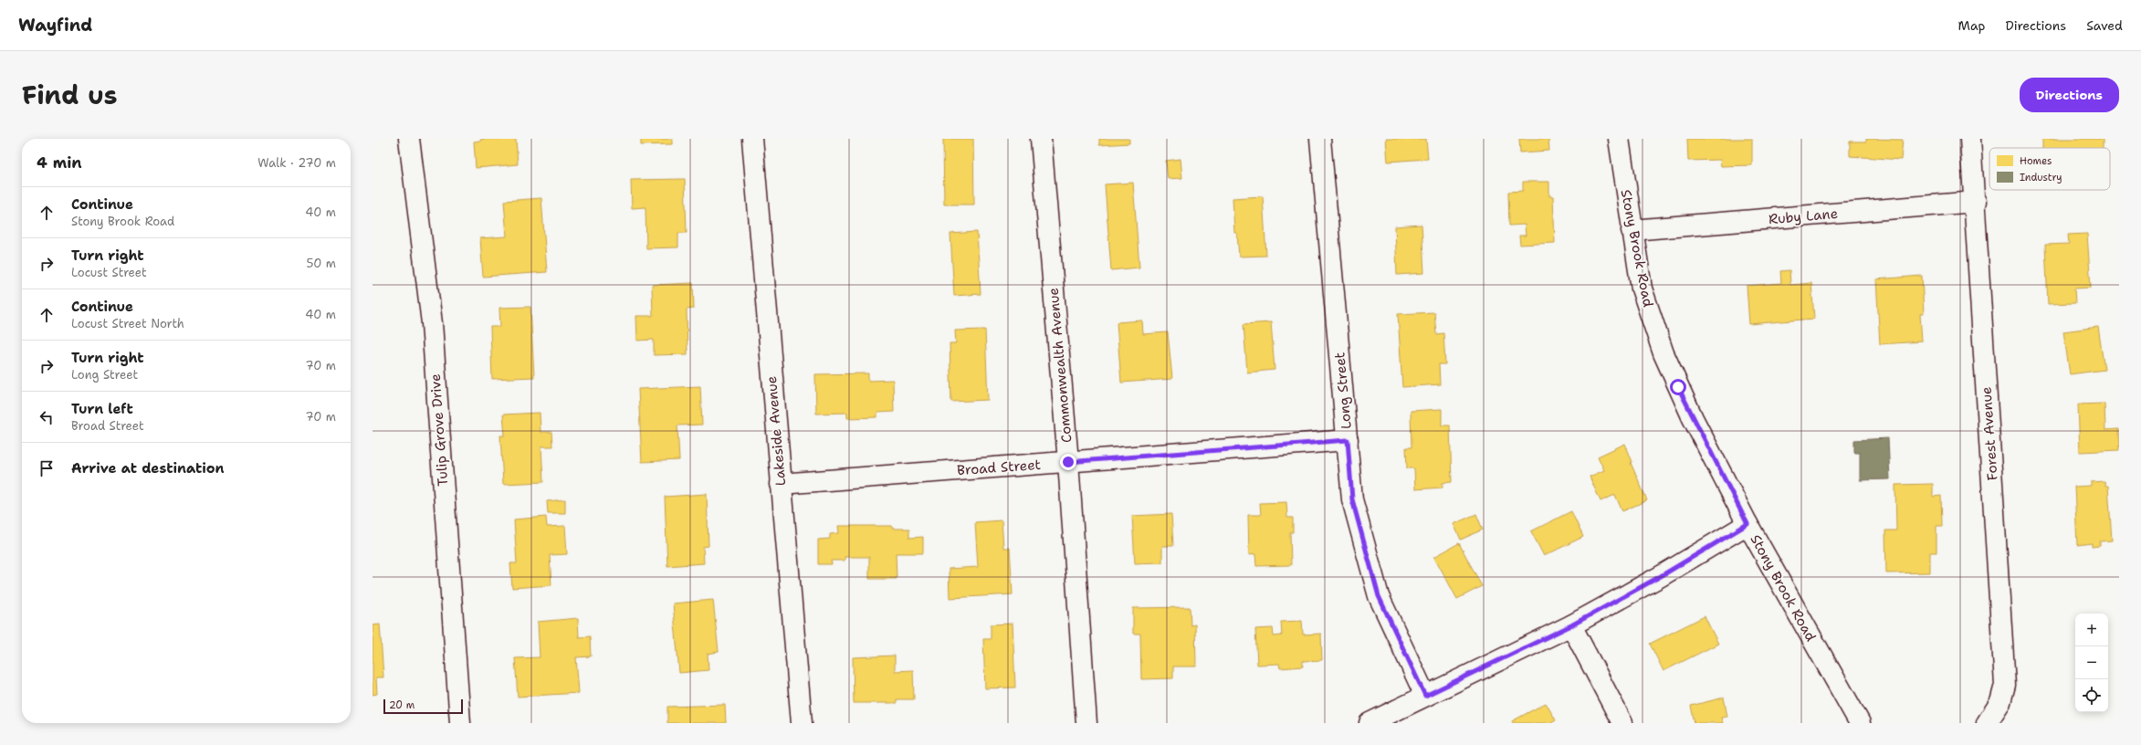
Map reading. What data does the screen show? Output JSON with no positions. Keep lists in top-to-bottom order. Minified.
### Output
{"streets":{"street":["Ruby Lane","Stony Brook Road","Commonwealth Avenue","Long Street","Tulip Grove Drive","Lakeside Avenue","Forest Avenue","Broad Street"]},"crossings":[["Ruby Lane","Stony Brook Road"],["Ruby Lane","Forest Avenue"],["Commonwealth Avenue","Broad Street"],["Long Street","Broad Street"],["Lakeside Avenue","Broad Street"]],"legend":["Homes","Industry"],"scale_bar":"20 m","page":{"header":"Wayfind","nav":["Map","Directions","Saved"],"title":"Find us","buttons":"Directions","heading":["4 min","Walk · 270 m"],"list":[["Continue","Stony Brook Road","40 m"],["Turn right","Locust Street","50 m"],["Continue","Locust Street North","40 m"],["Turn right","Long Street","70 m"],["Turn left","Broad Street","70 m"],"Arrive at destination"],"map_buttons":["+","−"],"scale":"20 m"}}
